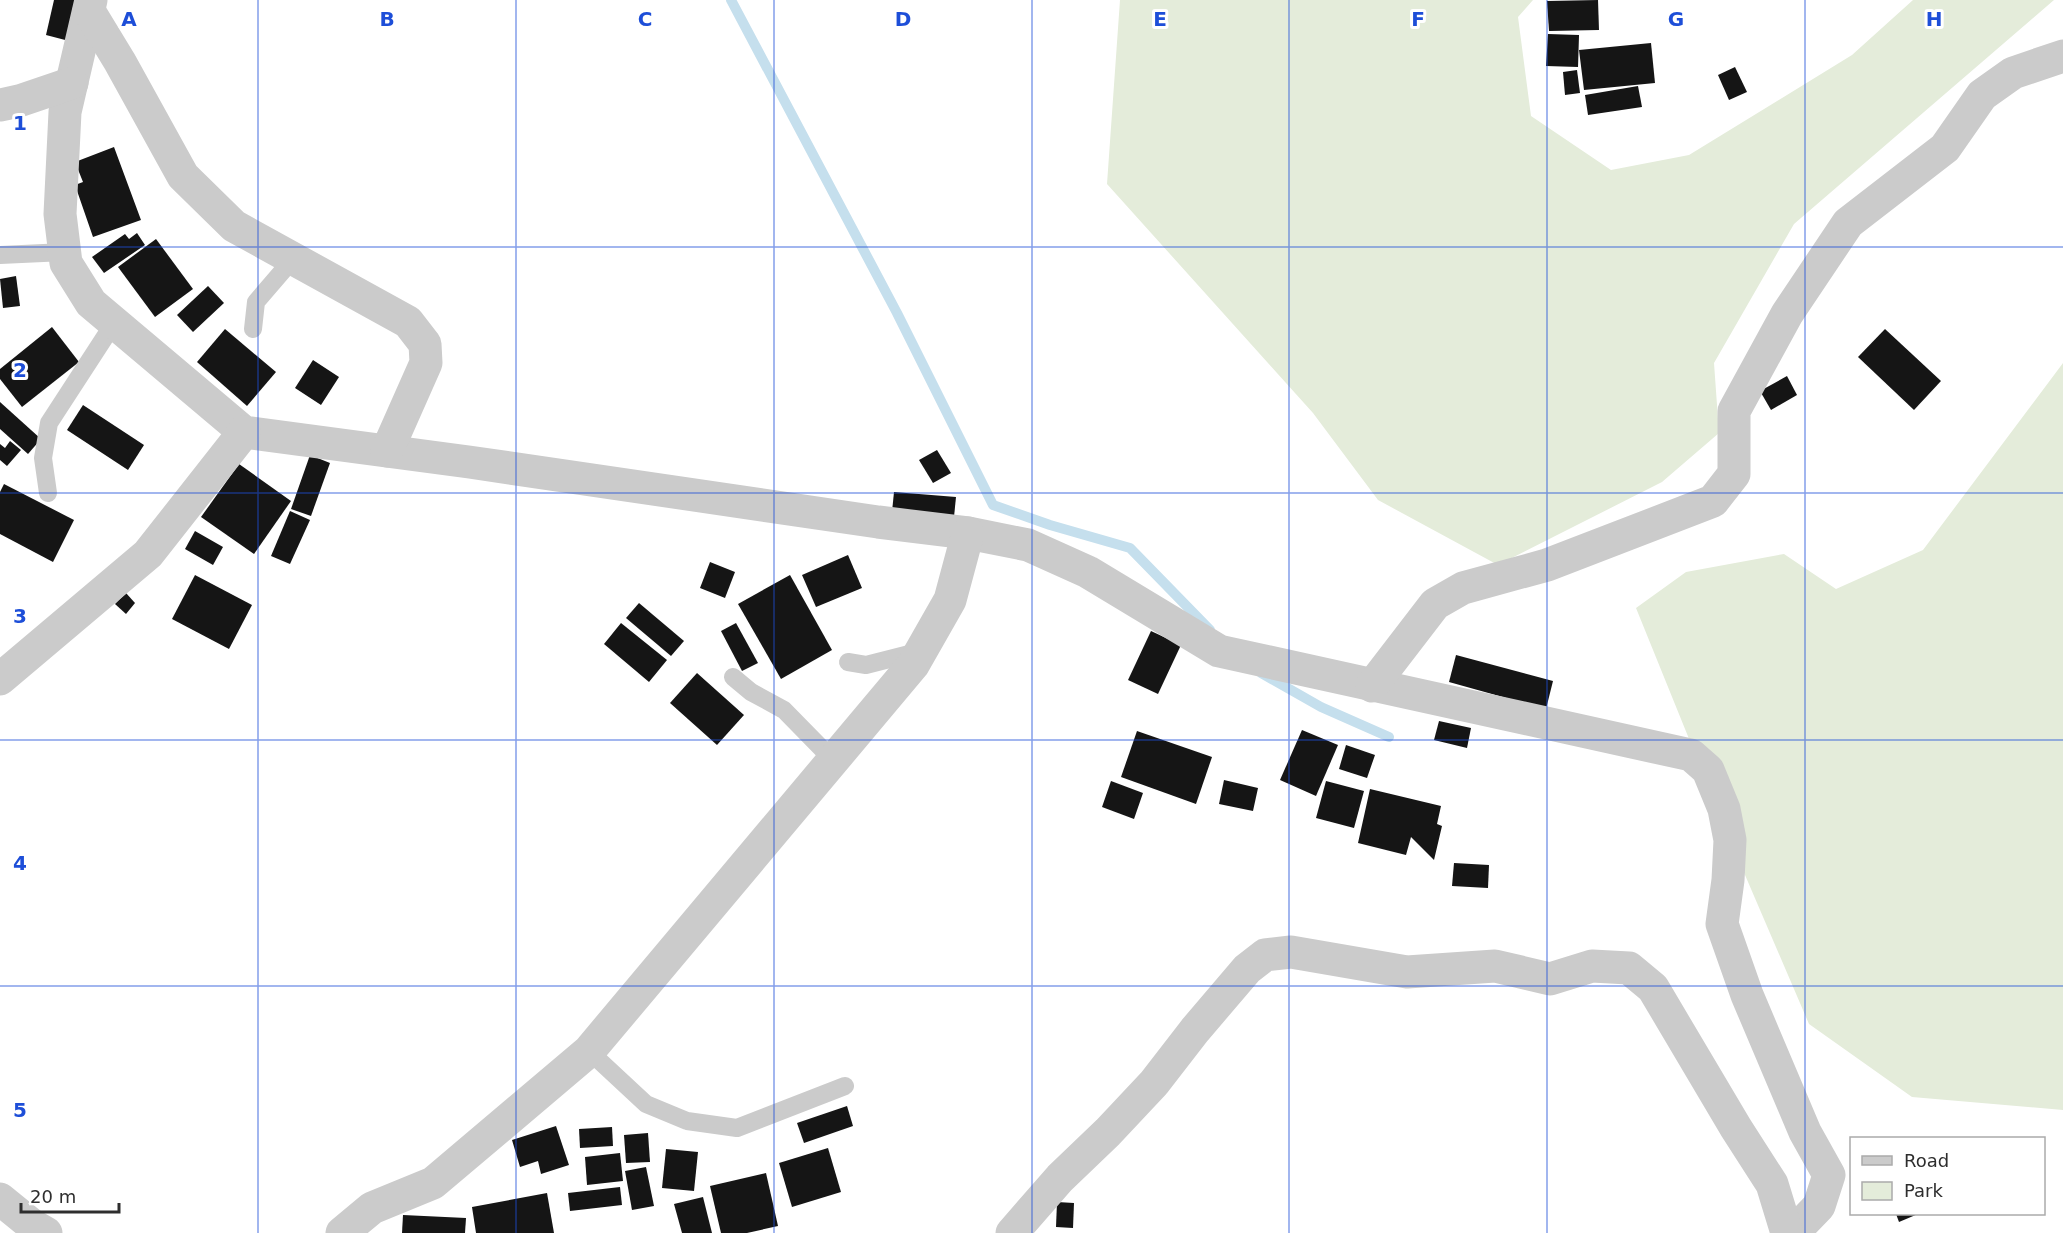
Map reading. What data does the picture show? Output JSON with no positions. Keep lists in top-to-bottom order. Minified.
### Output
{"legend":["Road","Park"],"scale_bar":"20 m","grid":{"columns":["A","B","C","D","E","F","G","H"],"rows":["1","2","3","4","5"]}}
